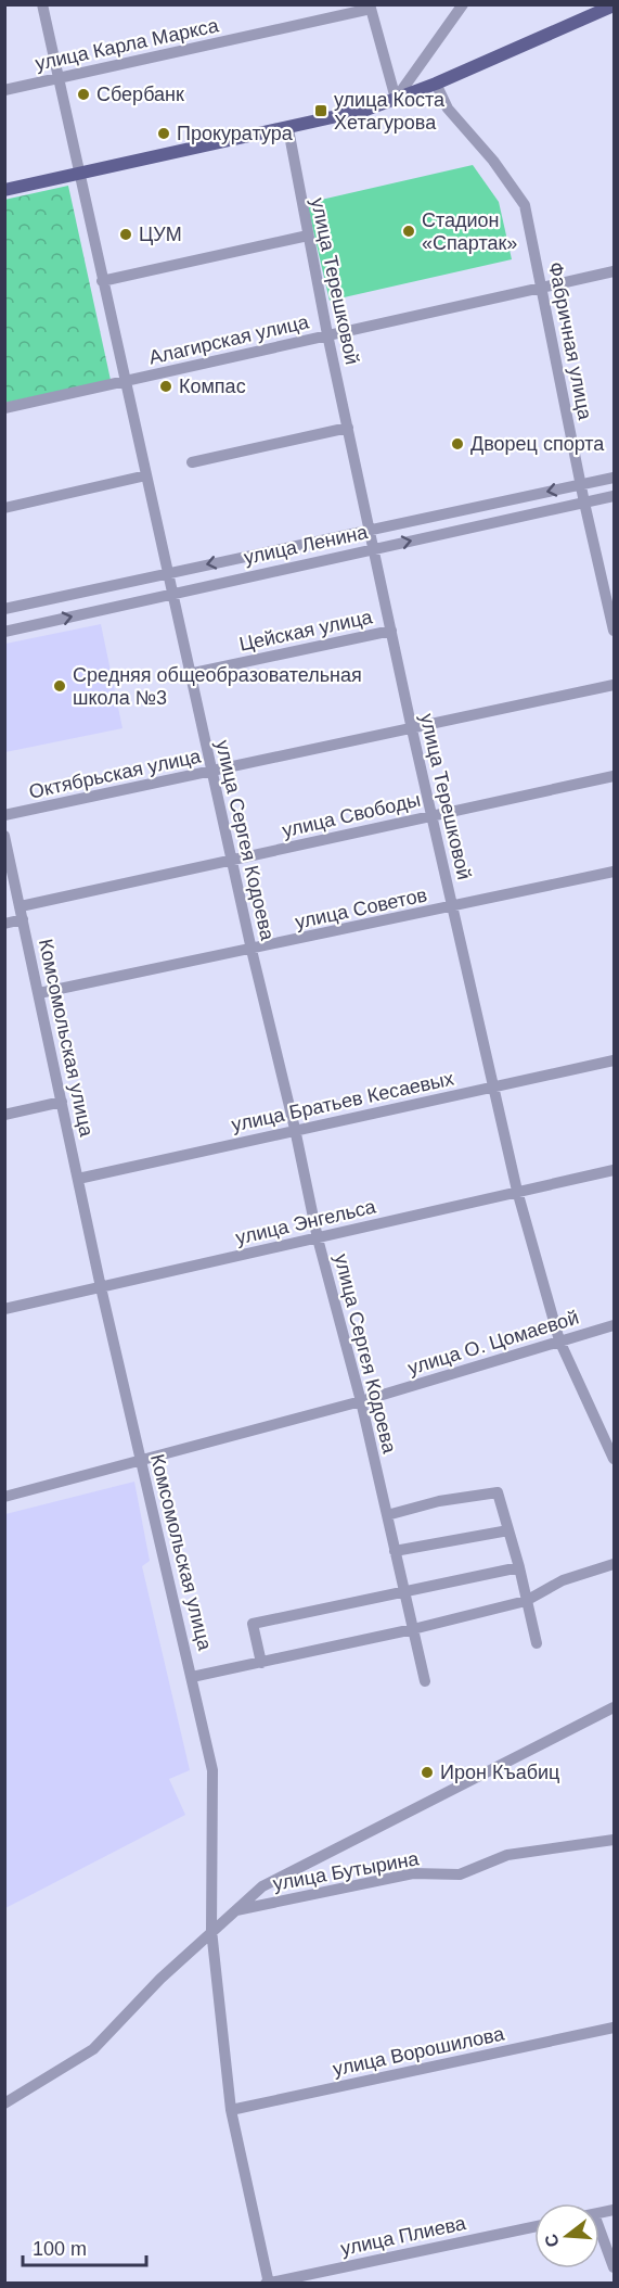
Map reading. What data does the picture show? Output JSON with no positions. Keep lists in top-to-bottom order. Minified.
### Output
{"streets":{"street":["улица Карла Маркса","улица Терешковой","Алагирская улица","Фабричная улица","улица Ленина","Цейская улица","Октябрьская улица","улица Свободы","улица Сергея Кодоева","улица Советов","Комсомольская улица","улица Братьев Кесаевых","улица Энгельса","улица О. Цомаевой","улица Бутырина","улица Ворошилова","улица Плиева"]},"crossings":[["улица Карла Маркса","улица Сергея Кодоева"],["улица Терешковой","Алагирская улица"],["улица Терешковой","улица Ленина"],["улица Терешковой","Цейская улица"],["улица Терешковой","Октябрьская улица"],["улица Терешковой","улица Свободы"],["улица Терешковой","улица Советов"],["улица Терешковой","улица Братьев Кесаевых"],["улица Терешковой","улица Энгельса"],["улица Терешковой","улица О. Цомаевой"],["Алагирская улица","Фабричная улица"],["Алагирская улица","улица Сергея Кодоева"],["Фабричная улица","улица Ленина"],["улица Ленина","улица Сергея Кодоева"],["Цейская улица","улица Сергея Кодоева"],["Октябрьская улица","улица Сергея Кодоева"],["улица Свободы","улица Сергея Кодоева"],["улица Свободы","Комсомольская улица"],["улица Сергея Кодоева","улица Советов"],["улица Сергея Кодоева","улица Братьев Кесаевых"],["улица Сергея Кодоева","улица Энгельса"],["улица Сергея Кодоева","улица О. Цомаевой"],["улица Советов","Комсомольская улица"],["Комсомольская улица","улица Братьев Кесаевых"],["Комсомольская улица","улица Энгельса"],["Комсомольская улица","улица О. Цомаевой"],["Комсомольская улица","улица Ворошилова"],["Комсомольская улица","улица Плиева"]],"places":{"other":["Сбербанк","Прокуратура","Стадион «Спартак»","ЦУМ","Компас","Дворец спорта","Средняя общеобразовательная школа №3","Ирон Къабиц"],"transit":["улица Коста Хетагурова"]},"scale_bar":"100 m","north":"left"}
